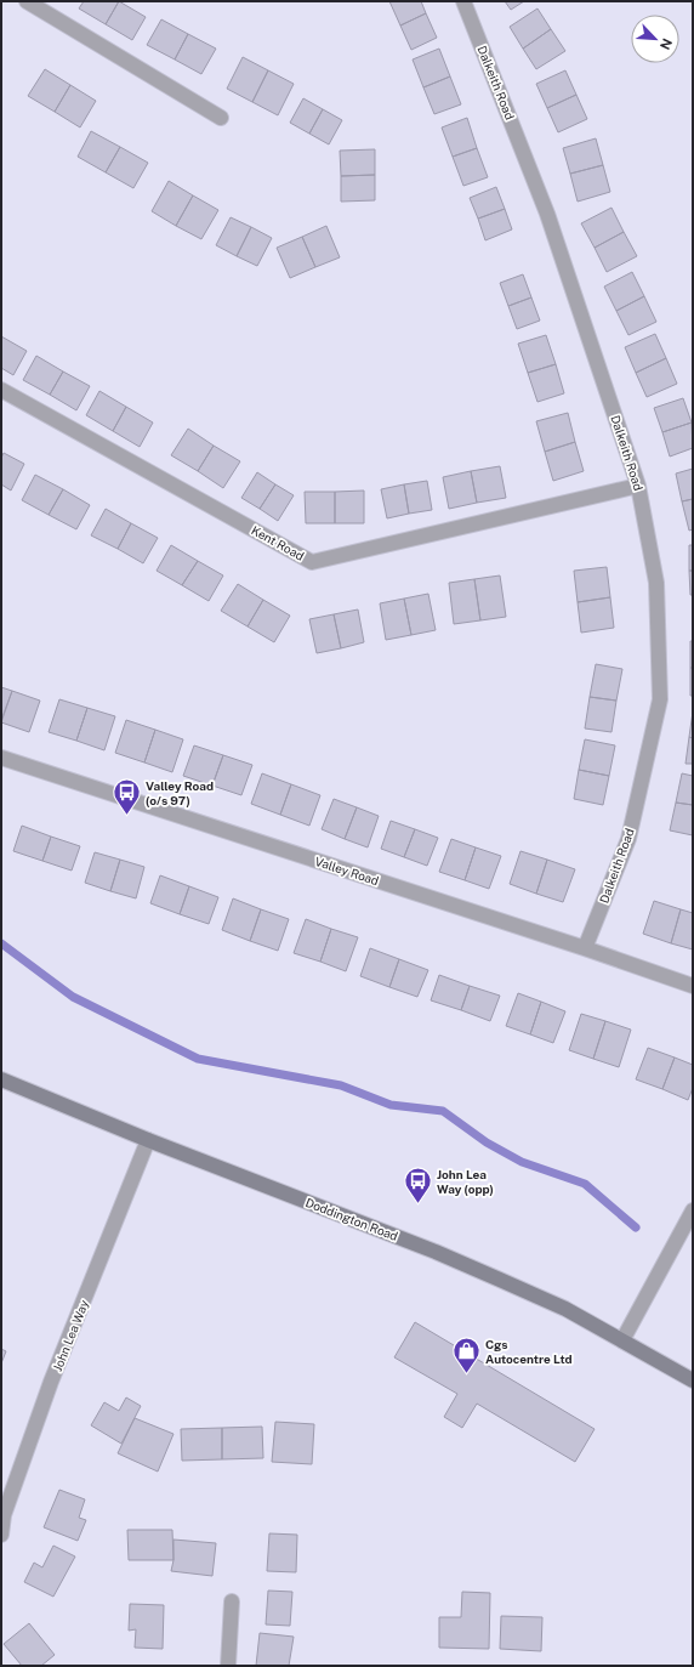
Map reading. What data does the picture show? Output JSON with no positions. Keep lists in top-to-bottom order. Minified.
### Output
{"streets":{"street":["Dalkeith Road","Kent Road","Valley Road","Doddington Road","John Lea Way"]},"crossings":[["Dalkeith Road","Kent Road"],["Dalkeith Road","Valley Road"],["Doddington Road","John Lea Way"]],"places":{"bus stop":["Valley Road (o/s 97)","John Lea Way (opp)"],"shop":["Cgs Autocentre Ltd"]},"north":"bottom right"}
